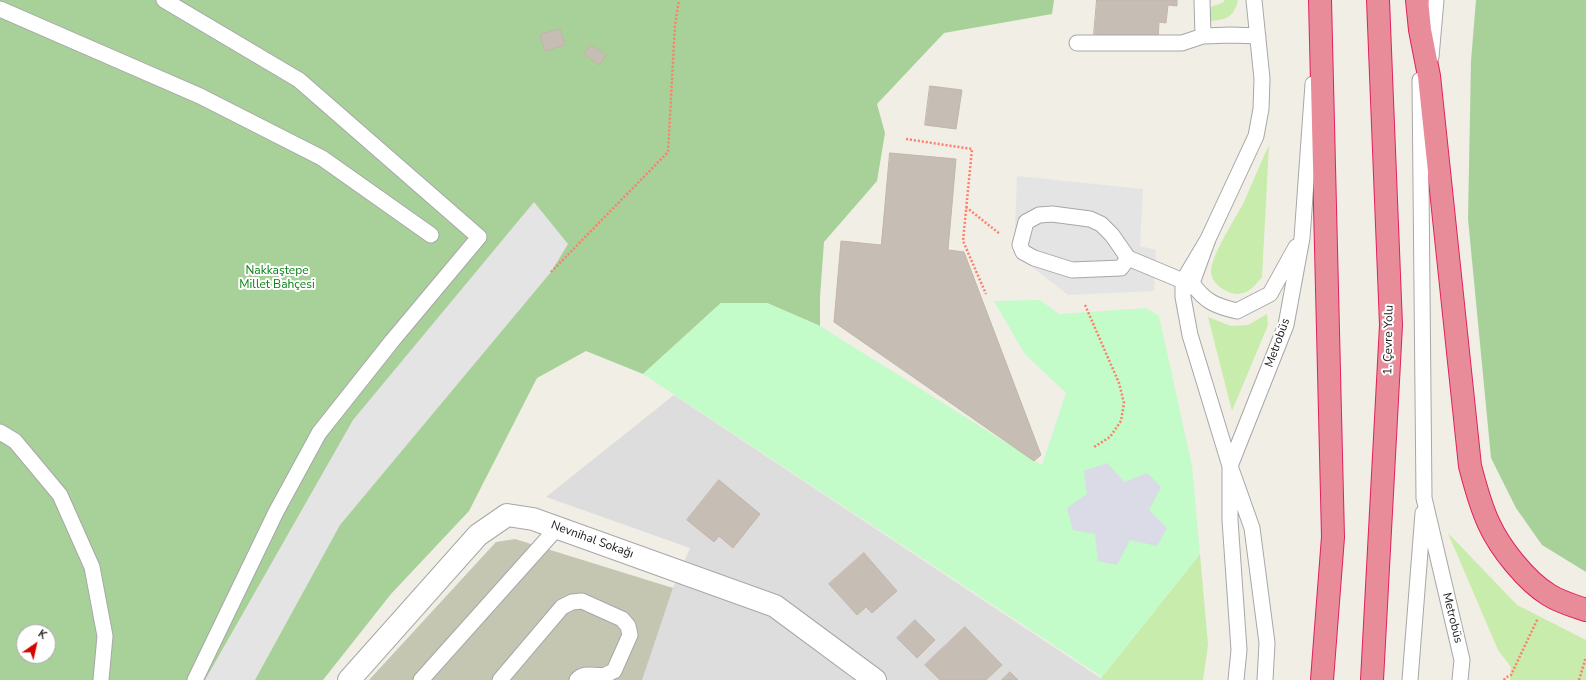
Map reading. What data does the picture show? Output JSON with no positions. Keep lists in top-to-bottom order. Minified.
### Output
{"streets":{"highway":["1. Çevre Yolu"],"street":["Nevnihal Sokağı"],"lane":["Metrobüs"]},"parks":["Nakkaştepe Millet Bahçesi"],"north":"top right"}
